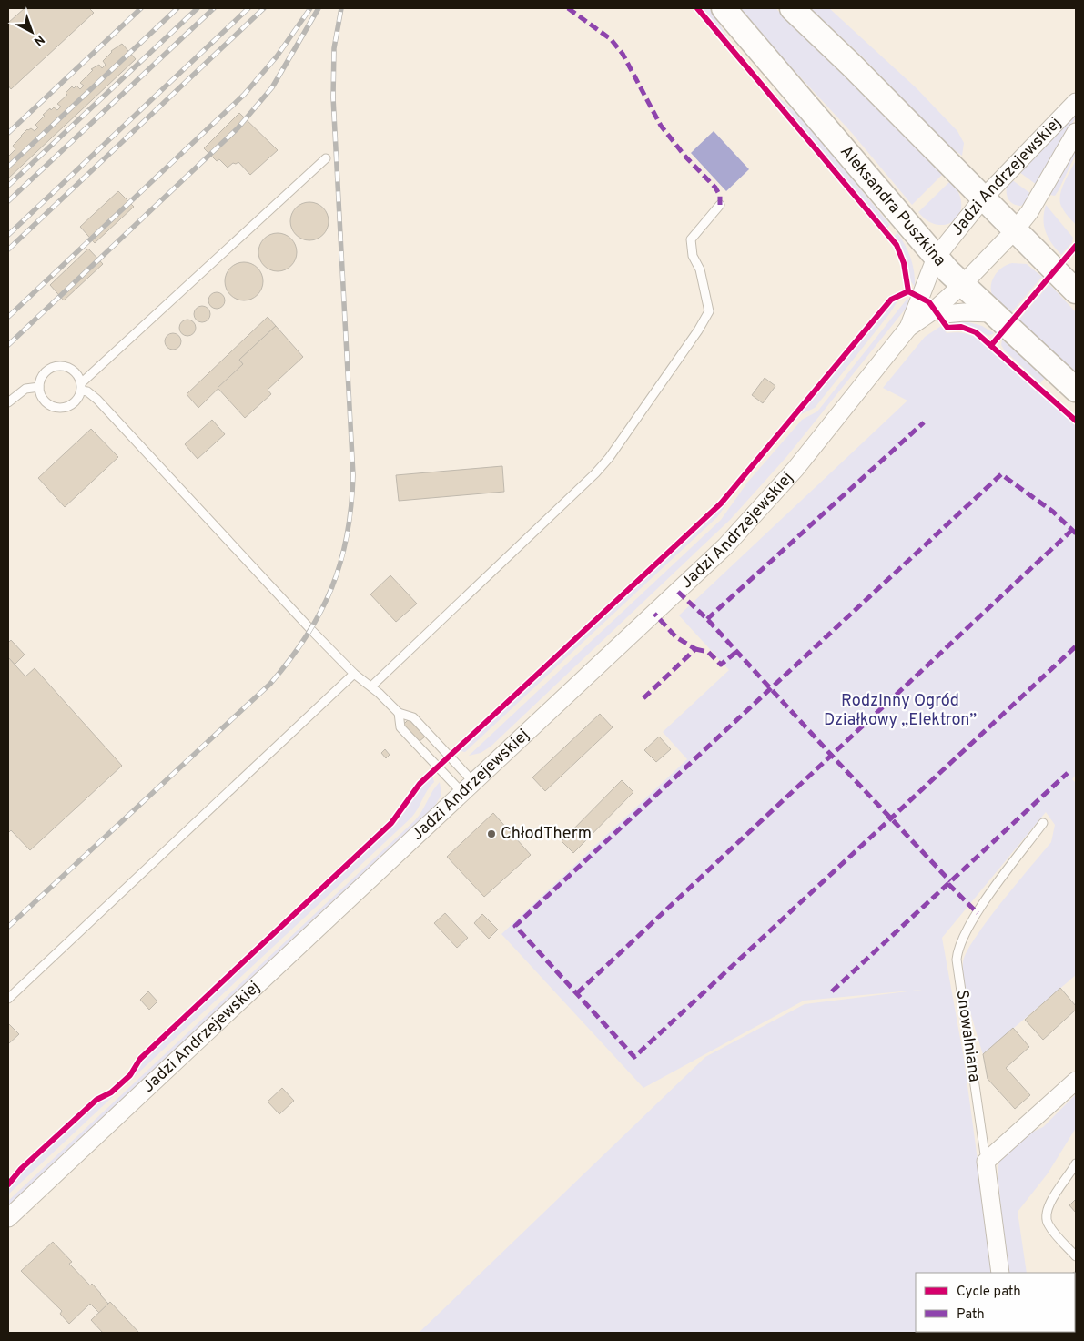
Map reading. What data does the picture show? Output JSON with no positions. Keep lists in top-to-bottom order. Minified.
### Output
{"streets":{"main road":["Aleksandra Puszkina"],"street":["Jadzi Andrzejewskiej","Snowalniana"]},"crossings":[["Jadzi Andrzejewskiej","Aleksandra Puszkina"]],"parks":["Rodzinny Ogród Działkowy „Elektron”"],"places":["ChłodTherm"],"legend":["Cycle path","Path"],"north":"bottom right"}
